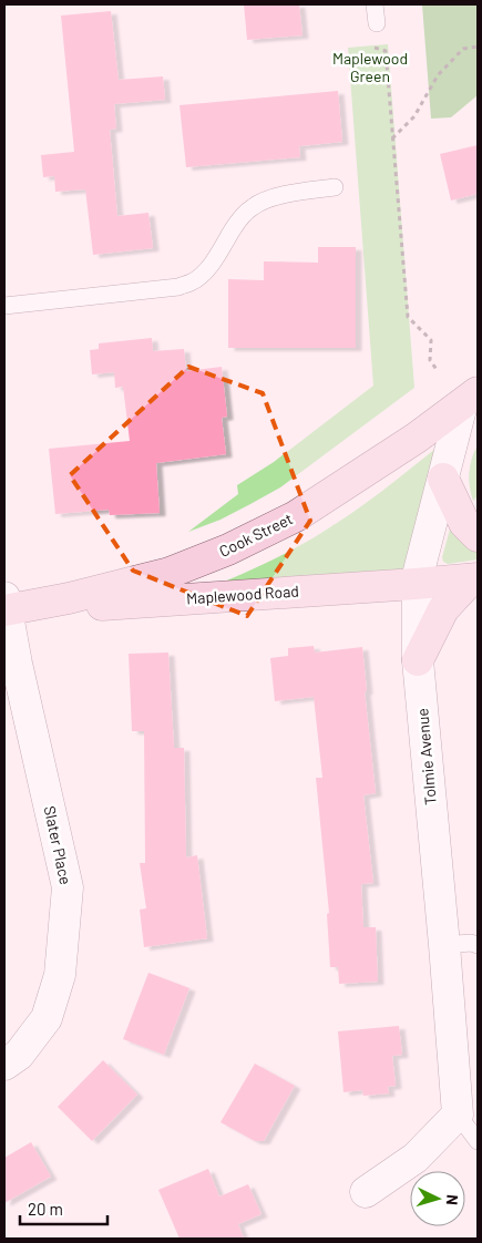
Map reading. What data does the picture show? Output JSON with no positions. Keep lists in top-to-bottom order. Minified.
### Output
{"streets":{"street":["Cook Street","Maplewood Road","Tolmie Avenue","Slater Place"]},"crossings":[["Cook Street","Maplewood Road"],["Cook Street","Tolmie Avenue"],["Cook Street","Slater Place"],["Maplewood Road","Tolmie Avenue"],["Maplewood Road","Slater Place"]],"parks":["Maplewood Green"],"scale_bar":"20 m","north":"right"}
